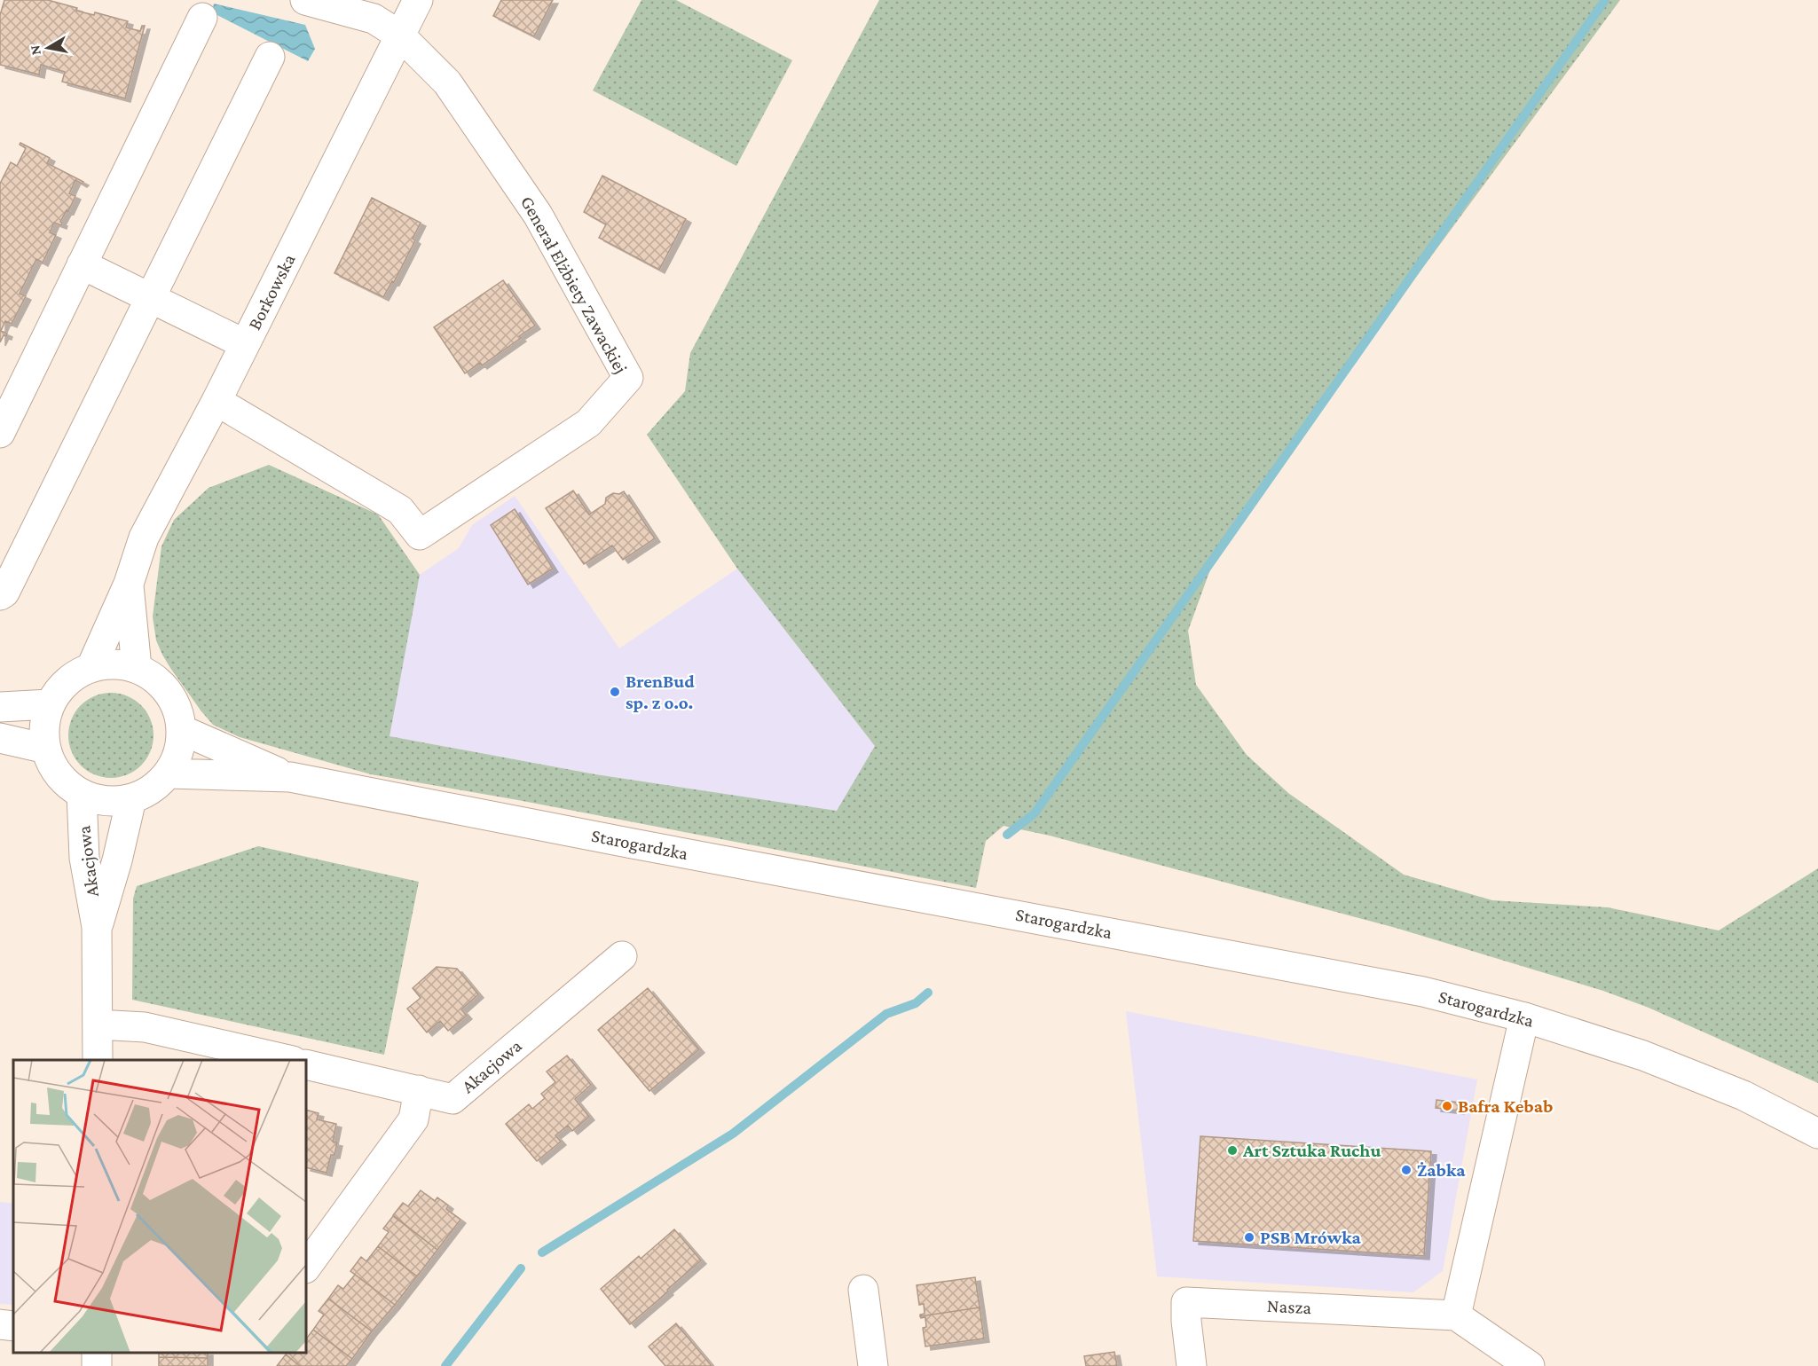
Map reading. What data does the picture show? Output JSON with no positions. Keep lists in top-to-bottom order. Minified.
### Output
{"streets":{"street":["Generał Elżbiety Zawackiej","Borkowska","Starogardzka","Akacjowa","Nasza"]},"crossings":[["Generał Elżbiety Zawackiej","Borkowska"],["Borkowska","Starogardzka"],["Borkowska","Akacjowa"],["Starogardzka","Akacjowa"]],"places":["BrenBud sp. z o.o.","Bafra Kebab","Art Sztuka Ruchu","Żabka","PSB Mrówka"],"north":"left"}
